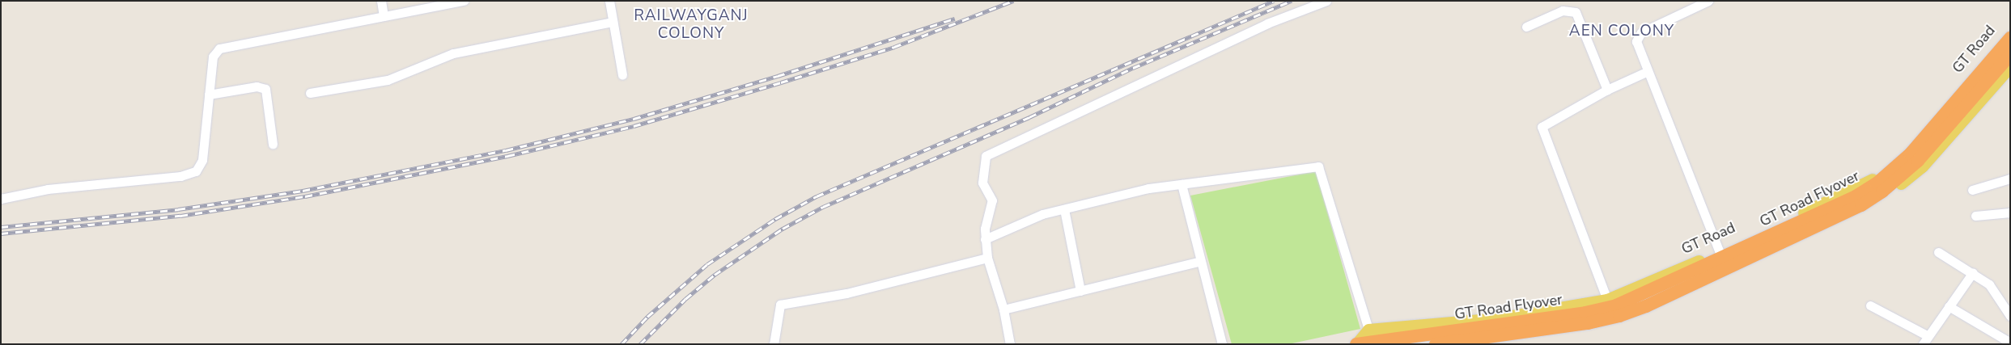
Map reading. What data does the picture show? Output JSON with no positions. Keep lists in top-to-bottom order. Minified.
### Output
{"streets":{"highway":["GT Road Flyover"],"main road":["GT Road"]},"crossings":[["GT Road","GT Road Flyover"]],"districts":["RAILWAYGANJ COLONY","AEN COLONY"]}
